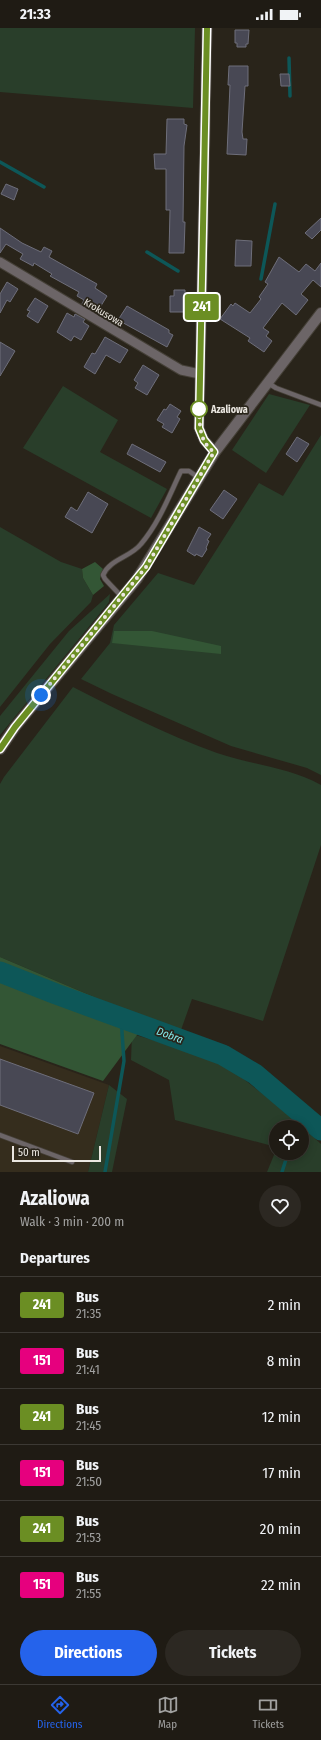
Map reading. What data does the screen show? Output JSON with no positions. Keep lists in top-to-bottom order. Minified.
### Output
{"streets":{"street":["Krokusowa"]},"water":["Dobra"],"places":["Azaliowa"],"lines":["bus line 241"],"scale_bar":"50 m","page":{"status":"21:33","on_map":"241","scale":"50 m","heading":[["Azaliowa","Walk · 3 min · 200 m"],"Departures"],"list":[{"mark":"241","name":"Bus","note":"21:35","value":"2 min"},{"mark":"151","name":"Bus","note":"21:41","value":"8 min"},{"mark":"241","name":"Bus","note":"21:45","value":"12 min"},{"mark":"151","name":"Bus","note":"21:50","value":"17 min"},{"mark":"241","name":"Bus","note":"21:53","value":"20 min"},{"mark":"151","name":"Bus","note":"21:55","value":"22 min"}],"buttons":["Directions","Tickets"],"tabs":["Directions","Map","Tickets"]}}
